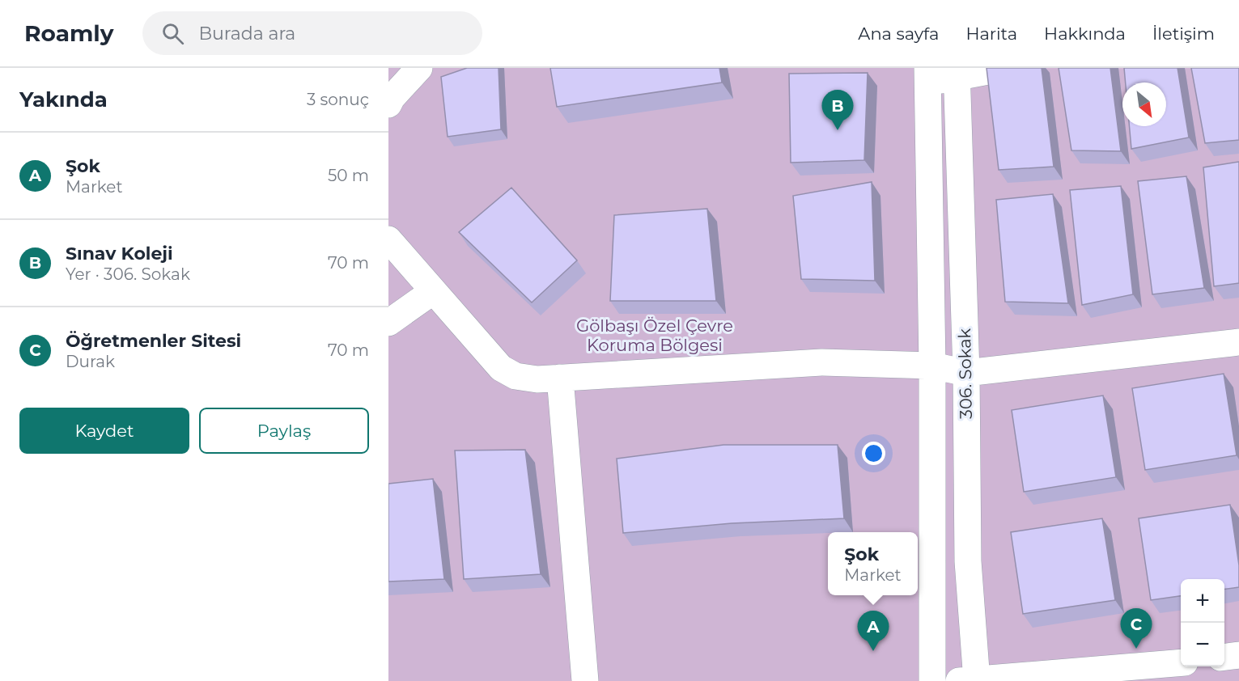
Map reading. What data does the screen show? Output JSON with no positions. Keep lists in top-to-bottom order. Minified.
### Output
{"streets":{"street":["306. Sokak"]},"parks":["Gölbaşı Özel Çevre Koruma Bölgesi"],"north":"bottom right","page":{"header":"Roamly","search":"Burada ara","nav":["Ana sayfa","Harita","Hakkında","İletişim"],"heading":["Yakında","3 sonuç"],"pins":["B","C","A"],"list":[{"mark":"A","name":"Şok","note":"Market","value":"50 m"},{"mark":"B","name":"Sınav Koleji","note":"Yer · 306. Sokak","value":"70 m"},{"mark":"C","name":"Öğretmenler Sitesi","note":"Durak","value":"70 m"}],"buttons":["Kaydet","Paylaş"],"popup":["Şok","Market"],"map_buttons":["+","−"]}}
